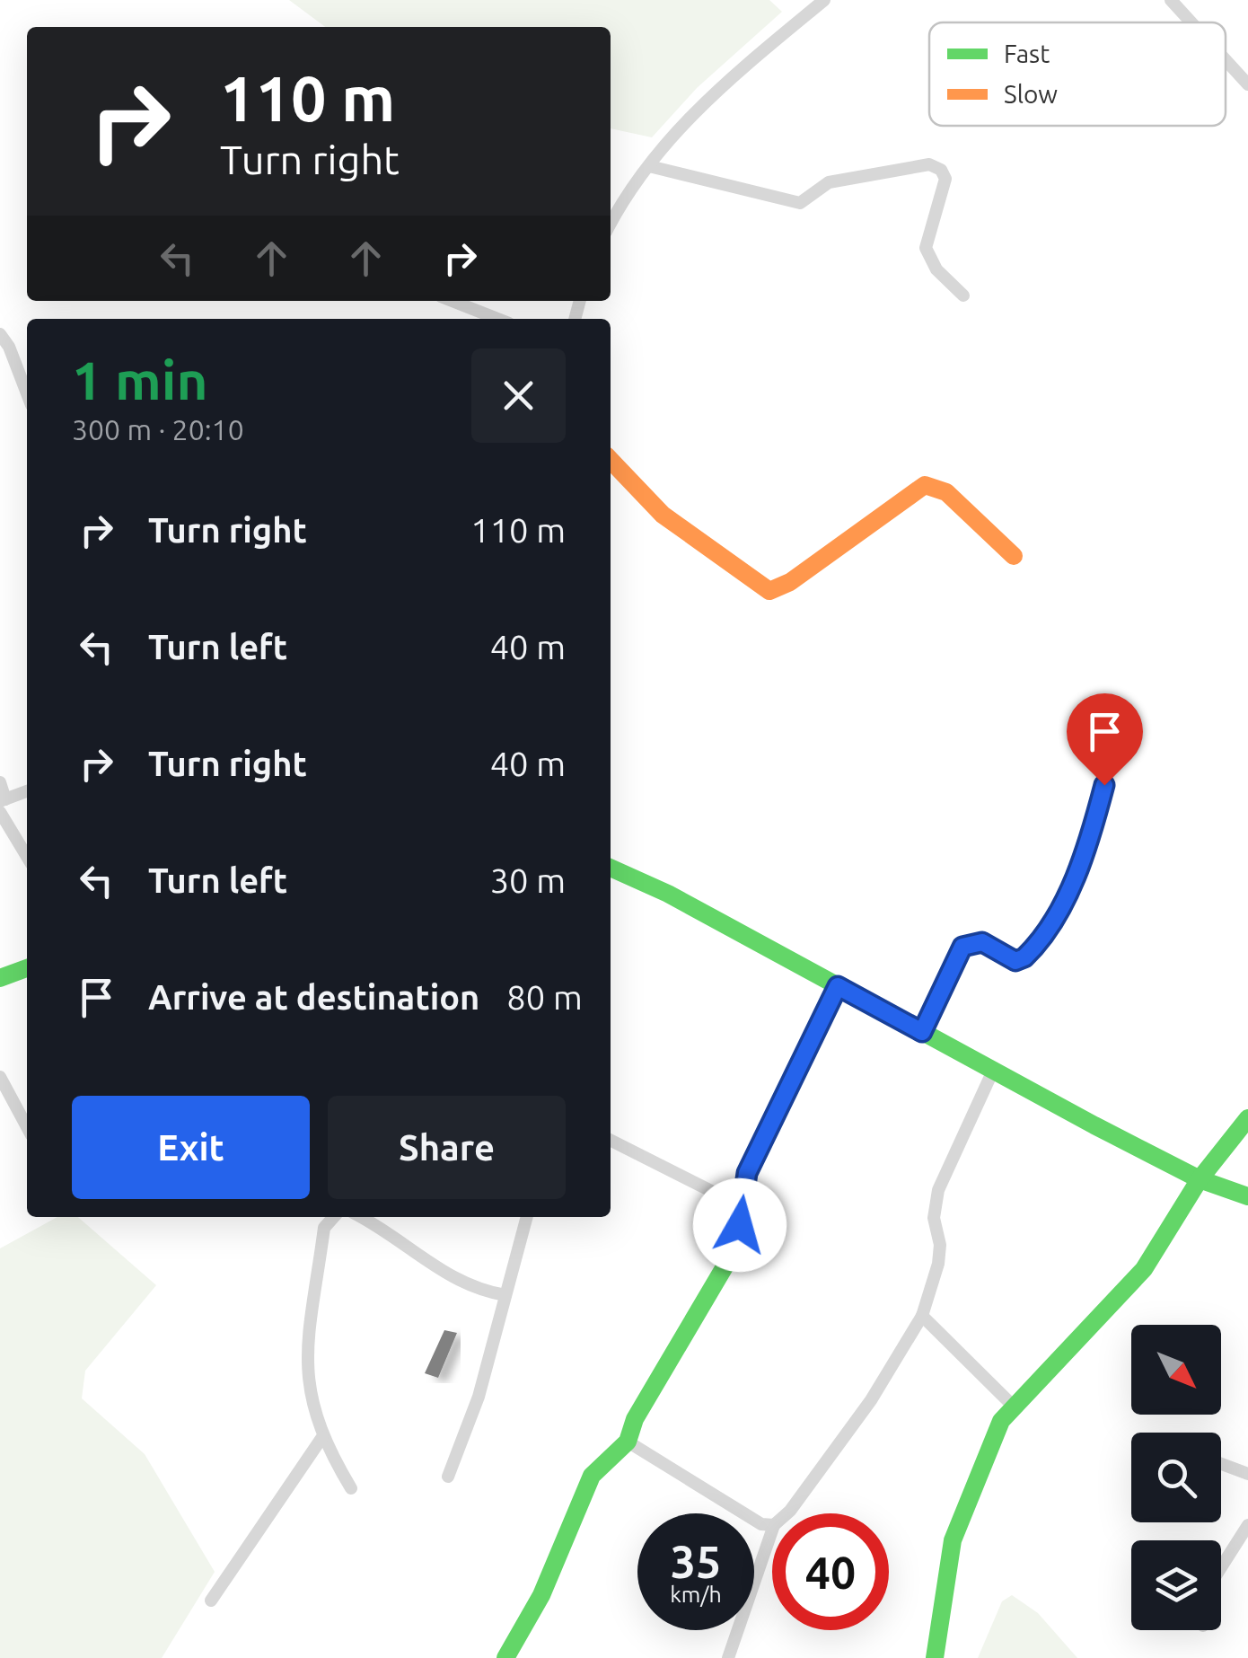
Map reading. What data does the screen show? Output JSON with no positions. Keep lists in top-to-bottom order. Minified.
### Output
{"legend":["Fast","Slow"],"north":"bottom right","page":{"turn":["110 m","Turn right"],"heading":["1 min","300 m · 20:10"],"list":[{"name":"Turn right","value":"110 m"},{"name":"Turn left","value":"40 m"},{"name":"Turn right","value":"40 m"},{"name":"Turn left","value":"30 m"},{"name":"Arrive at destination","value":"80 m"}],"buttons":["Exit","Share"],"speed":"35 km/h","limit":"40"}}
